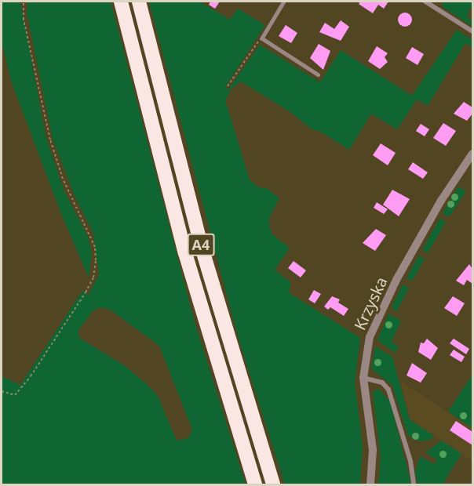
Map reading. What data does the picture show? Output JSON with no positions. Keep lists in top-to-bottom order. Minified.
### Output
{"streets":{"highway":["A4"],"street":["Krzyska"]}}
